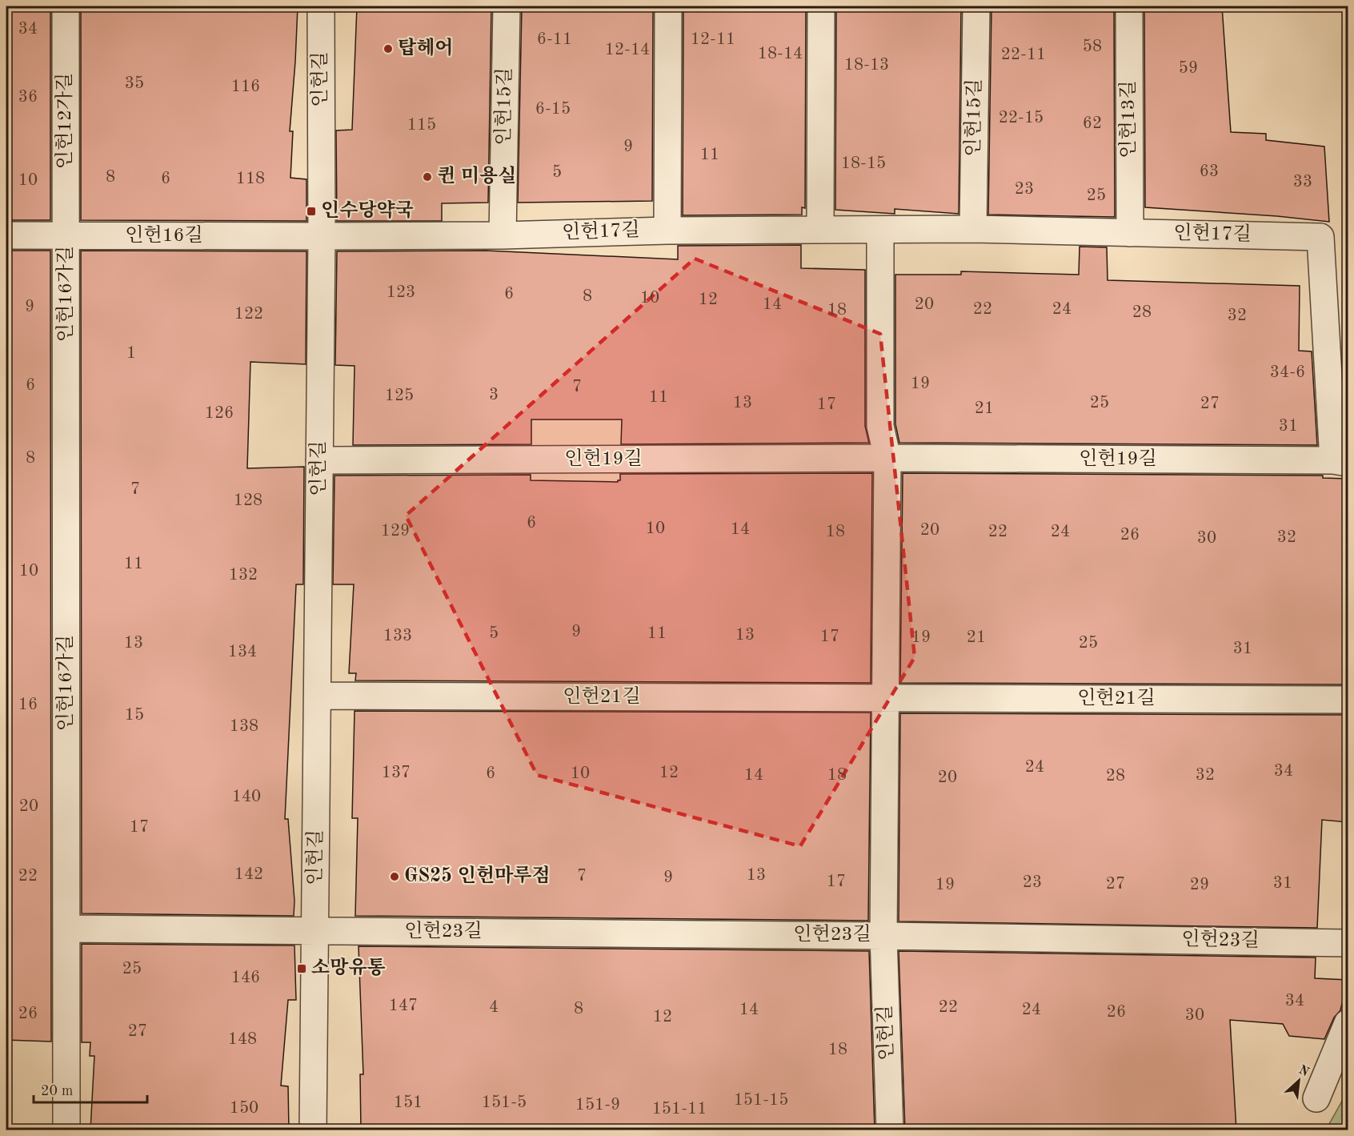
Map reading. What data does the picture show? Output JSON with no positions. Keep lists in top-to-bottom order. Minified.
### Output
{"streets":{"street":["인헌길","인헌15길","인헌13길","인헌12가길","인헌17길","인헌16길","인헌16가길","인헌19길","인헌21길","인헌23길"]},"crossings":[["인헌길","인헌17길"],["인헌길","인헌16길"],["인헌길","인헌19길"],["인헌길","인헌21길"],["인헌길","인헌23길"],["인헌15길","인헌17길"],["인헌13길","인헌17길"],["인헌12가길","인헌16길"],["인헌12가길","인헌16가길"],["인헌17길","인헌16길"],["인헌17길","인헌19길"],["인헌16길","인헌16가길"]],"places":{"other":["탑헤어","퀸 미용실","GS25 인헌마루점"],"transit":["인수당약국","소망유통"]},"house_numbers":["34","6-11","12-11","58","12-14","18-14","22-11","18-13","59","35","116","36","6-15","22-15","62","115","9","11","18-15","63","5","8","6","118","10","33","23","25","123","6","8","10","12","14","20","9","22","24","18","28","122","32","1","34-6","19","6","7","3","125","11","13","25","27","17","21","126","31","8","7","128","6","10","14","20","129","18","22","24","26","32","30","11","10","132","9","5","11","13","133","17","19","21","13","25","31","134","16","15","138","24","34","137","12","6","10","14","18","32","28","20","140","20","17","142","13","22","7","9","17","23","31","27","19","29","25","146","34","147","4","22","8","14","24","26","26","30","12","27","148","18","151-15","151","151-5","151-9","150","151-11"],"scale_bar":"20 m","north":"top right"}
